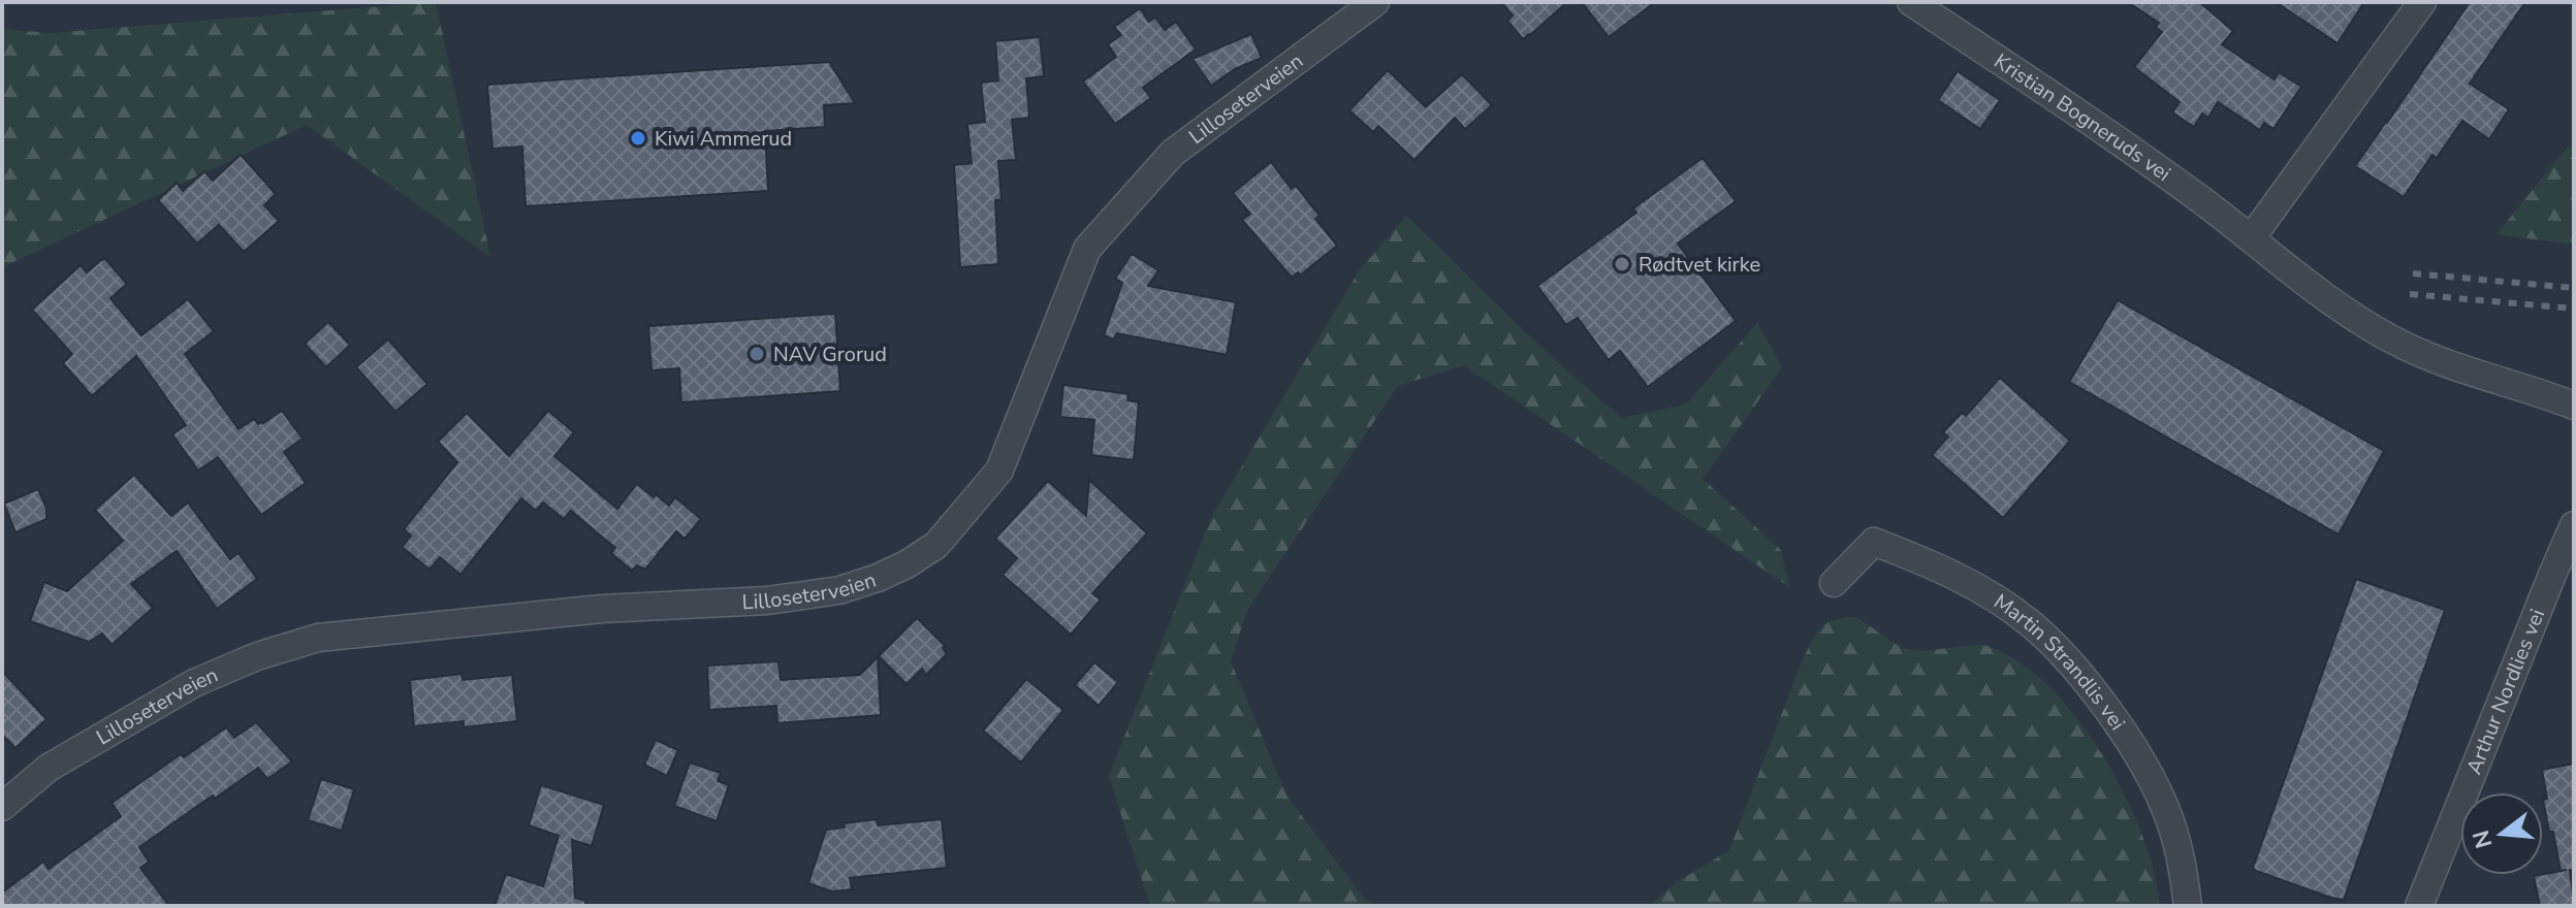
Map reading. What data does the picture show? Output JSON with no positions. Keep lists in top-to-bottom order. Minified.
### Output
{"streets":{"street":["Lilloseterveien","Kristian Bogneruds vei","Martin Strandlis vei","Arthur Nordlies vei"]},"places":["Kiwi Ammerud","Rødtvet kirke","NAV Grorud"],"north":"left"}
